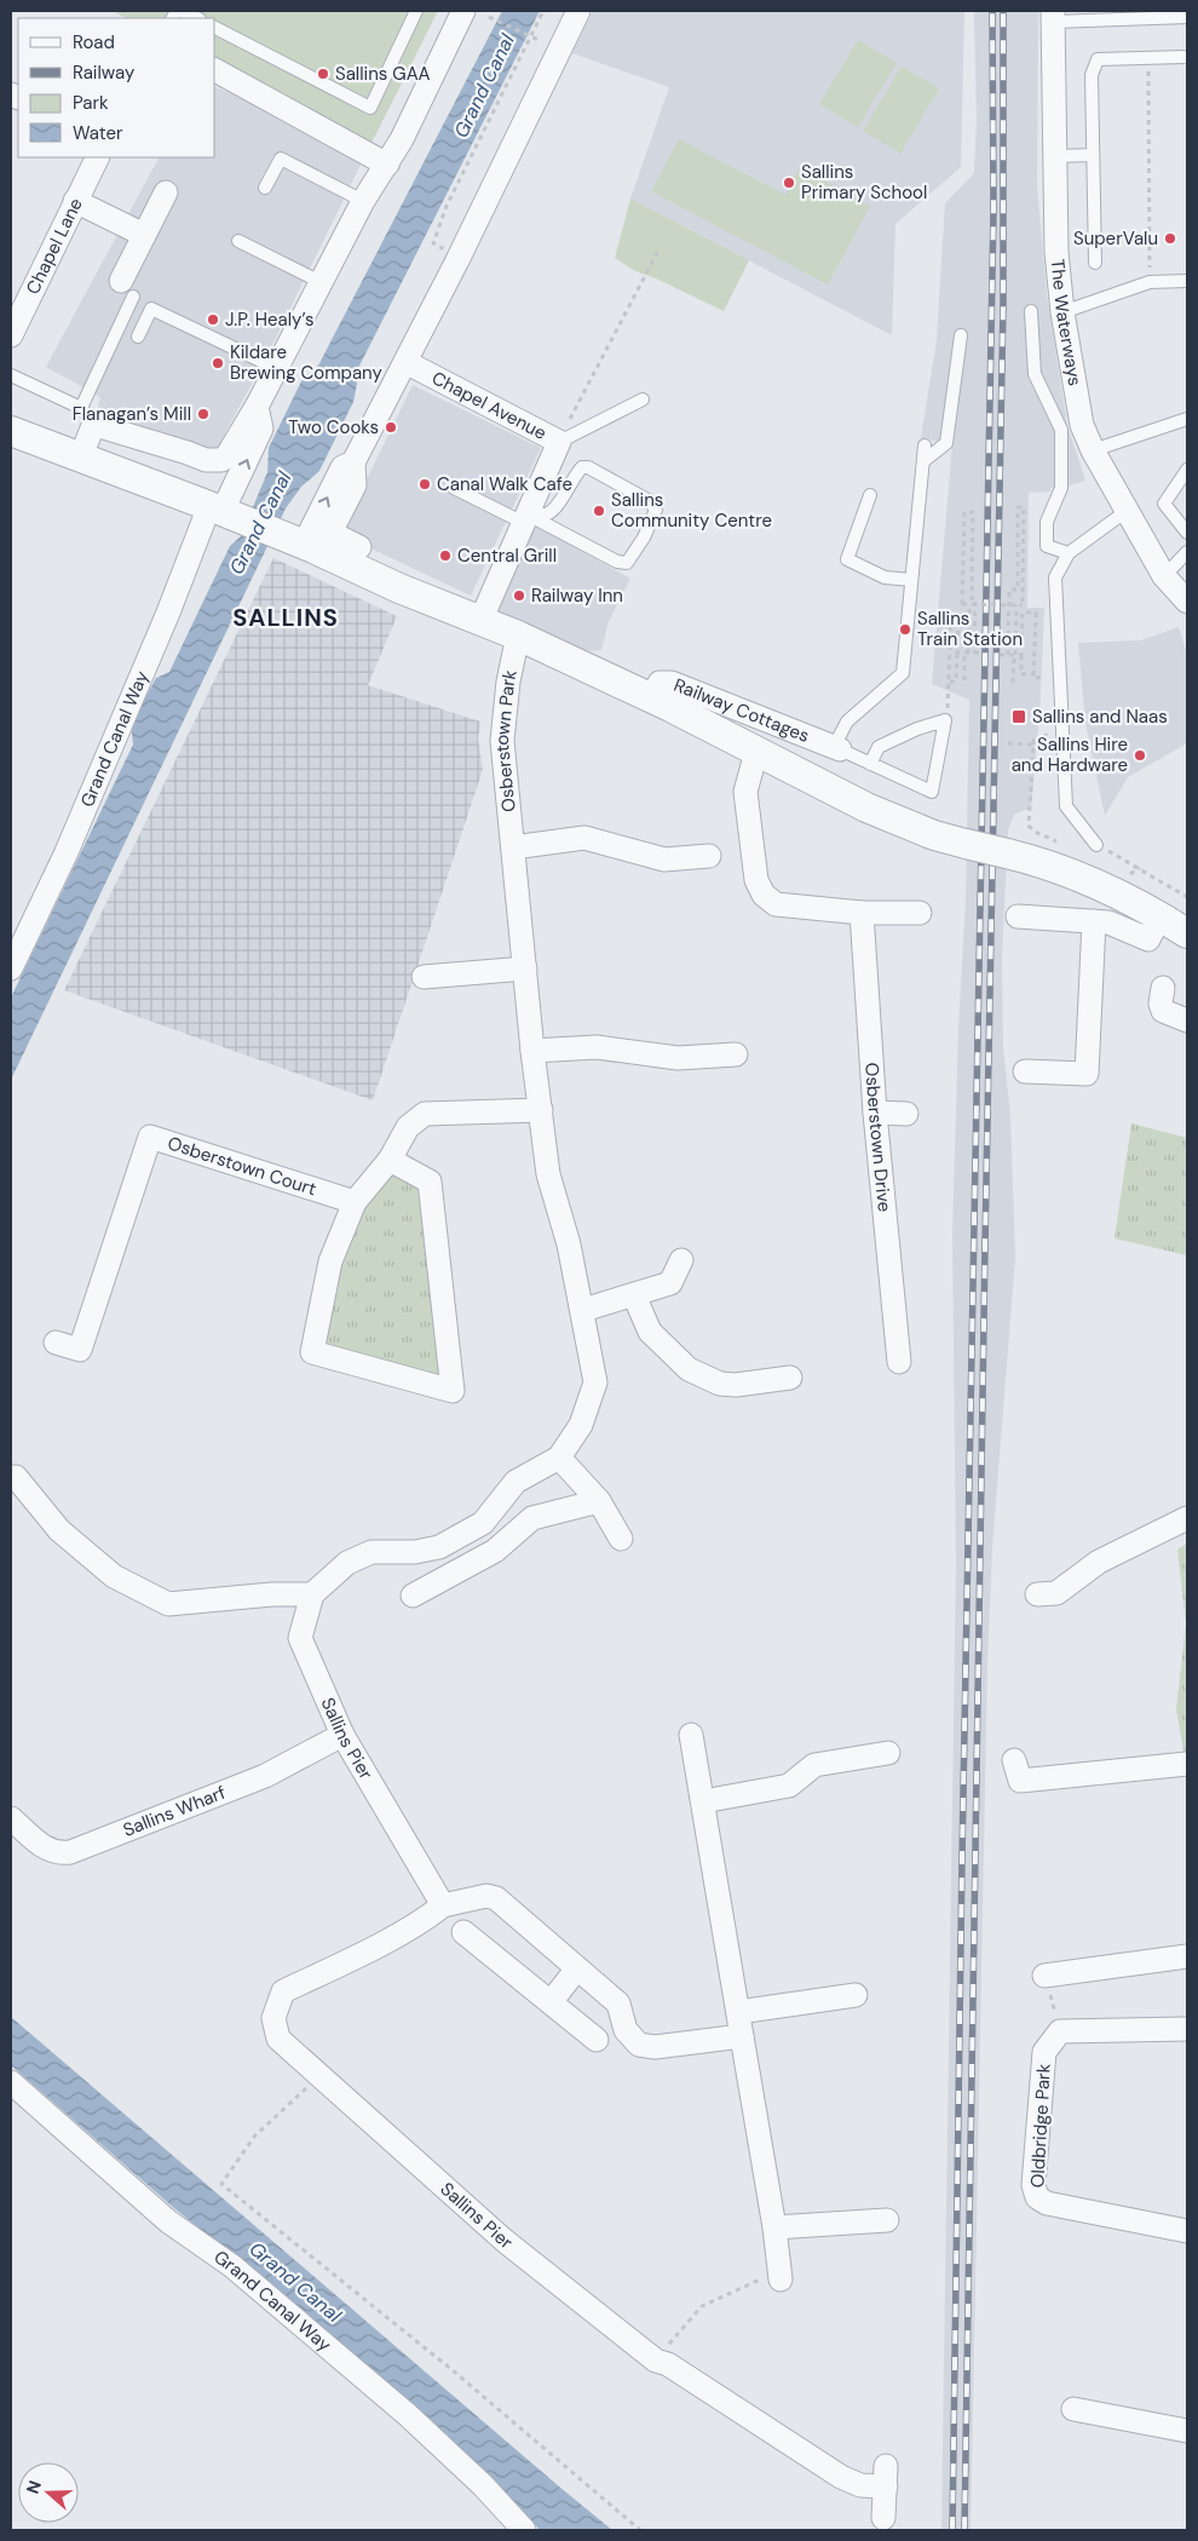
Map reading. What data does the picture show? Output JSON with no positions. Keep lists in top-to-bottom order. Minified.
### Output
{"streets":{"street":["Chapel Lane","The Waterways","Chapel Avenue","Railway Cottages","Grand Canal Way","Osberstown Park","Osberstown Drive","Osberstown Court","Sallins Pier","Sallins Wharf","Oldbridge Park"]},"crossings":[["Sallins Pier","Sallins Wharf"]],"districts":["SALLINS"],"water":["Grand Canal"],"places":{"other":["Sallins GAA","Sallins Primary School","SuperValu","J.P. Healy’s","Kildare Brewing Company","Flanagan’s Mill","Two Cooks","Canal Walk Cafe","Sallins Community Centre","Central Grill","Railway Inn","Sallins Train Station","Sallins Hire and Hardware"],"transit":["Sallins and Naas"]},"legend":["Road","Railway","Park","Water"],"north":"left"}
